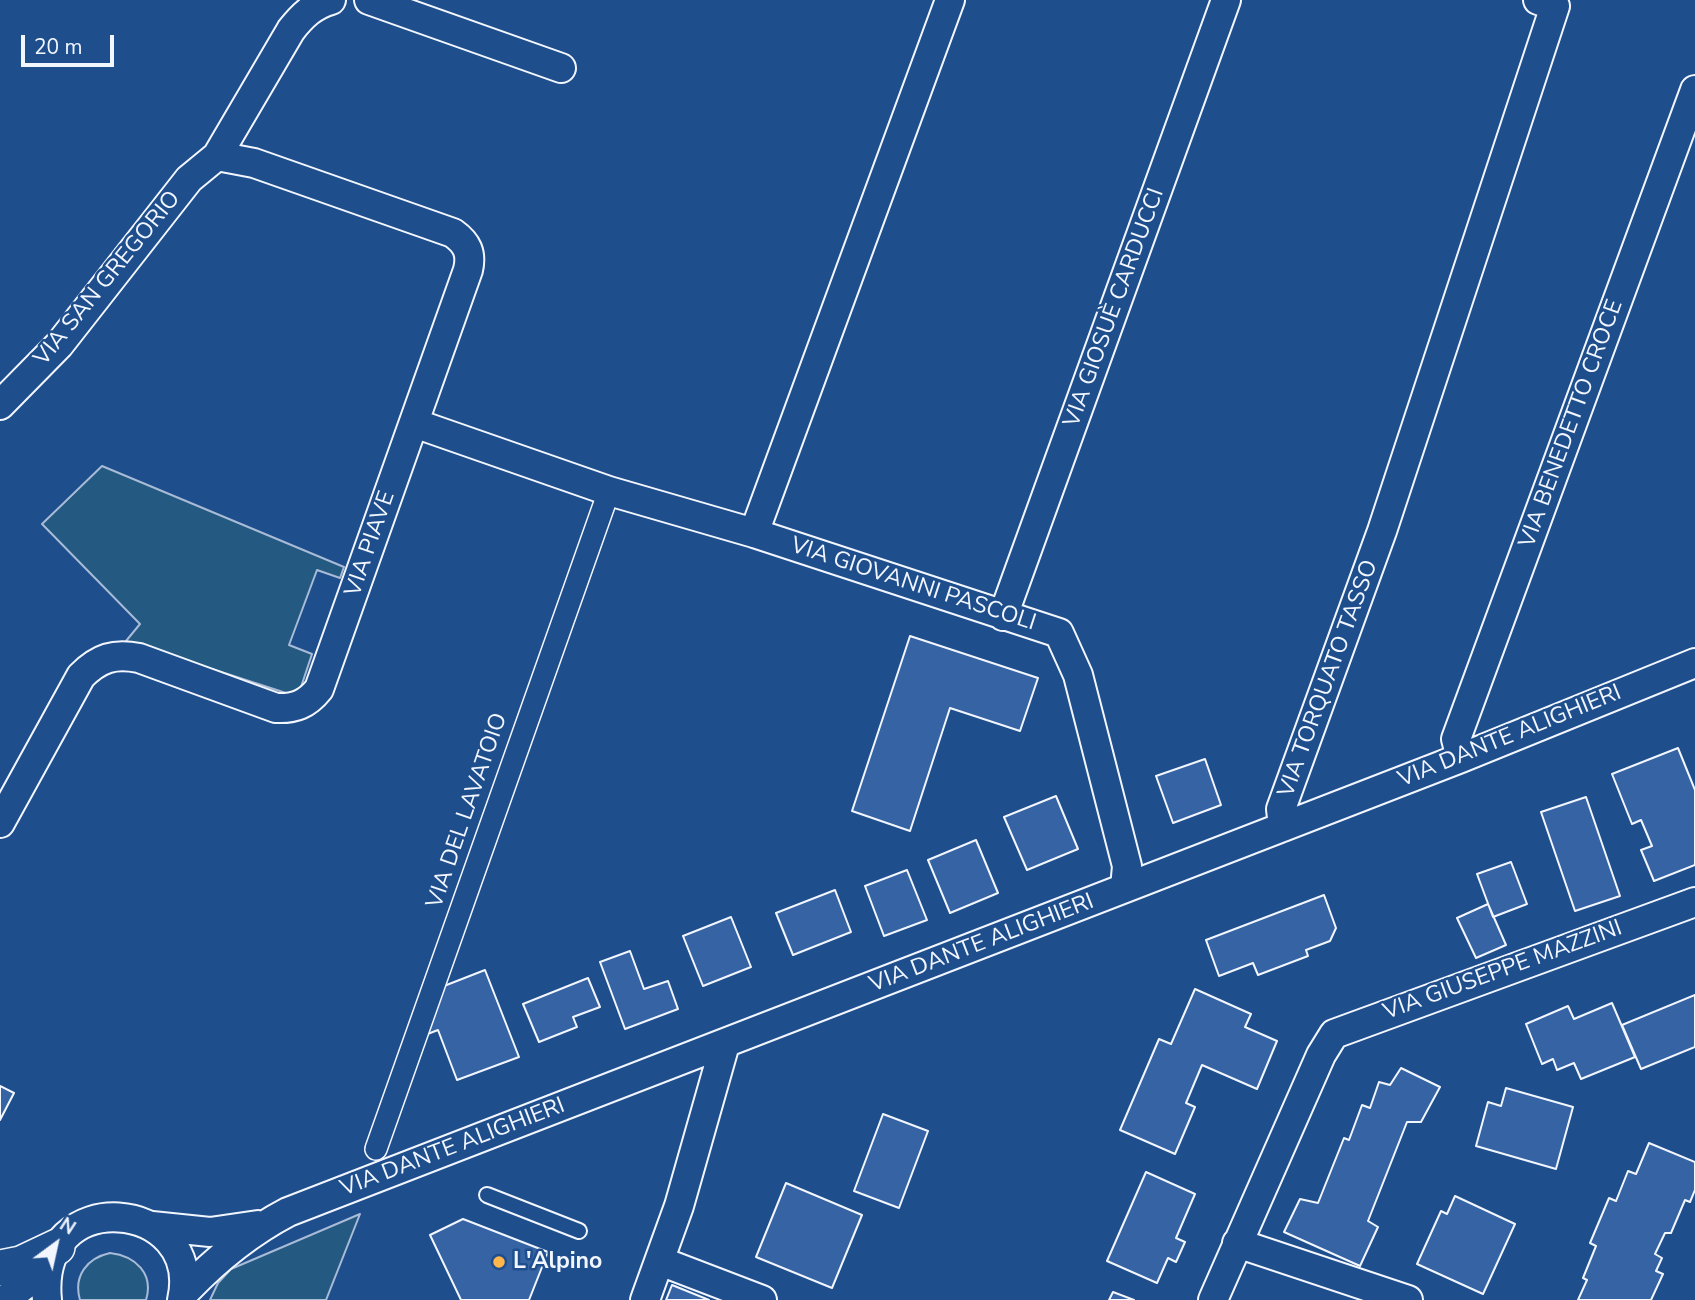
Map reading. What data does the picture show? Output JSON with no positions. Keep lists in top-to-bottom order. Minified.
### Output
{"streets":{"street":["VIA SAN GREGORIO","VIA GIOSUÈ CARDUCCI","VIA BENEDETTO CROCE","VIA PIAVE","VIA GIOVANNI PASCOLI","VIA TORQUATO TASSO","VIA DANTE ALIGHIERI","VIA DEL LAVATOIO","VIA GIUSEPPE MAZZINI"]},"crossings":[["VIA SAN GREGORIO","VIA PIAVE"],["VIA GIOSUÈ CARDUCCI","VIA GIOVANNI PASCOLI"],["VIA BENEDETTO CROCE","VIA DANTE ALIGHIERI"],["VIA PIAVE","VIA GIOVANNI PASCOLI"],["VIA GIOVANNI PASCOLI","VIA DANTE ALIGHIERI"],["VIA GIOVANNI PASCOLI","VIA DEL LAVATOIO"],["VIA TORQUATO TASSO","VIA DANTE ALIGHIERI"]],"places":["L'Alpino"],"scale_bar":"20 m","north":"top right"}
